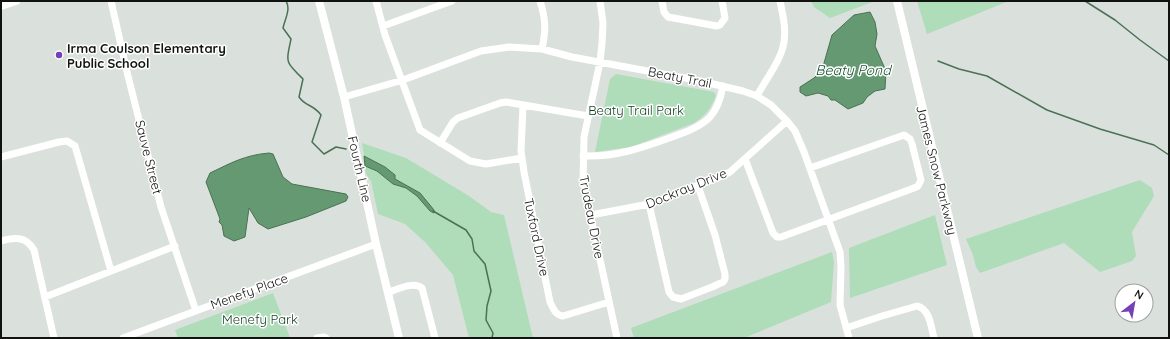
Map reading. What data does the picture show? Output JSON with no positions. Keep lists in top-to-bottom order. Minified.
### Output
{"streets":{"main road":["Fourth Line","James Snow Parkway"],"street":["Beaty Trail","Sauve Street","Dockray Drive","Trudeau Drive","Tuxford Drive","Menefy Place"]},"crossings":[["Beaty Trail","Fourth Line"],["Beaty Trail","Dockray Drive"],["Beaty Trail","Trudeau Drive"],["Sauve Street","Menefy Place"],["Fourth Line","Menefy Place"],["Dockray Drive","Trudeau Drive"],["Trudeau Drive","Tuxford Drive"]],"water":["Beaty Pond"],"parks":["Beaty Trail Park","Menefy Park"],"places":["Irma Coulson Elementary Public School"],"north":"top right"}
